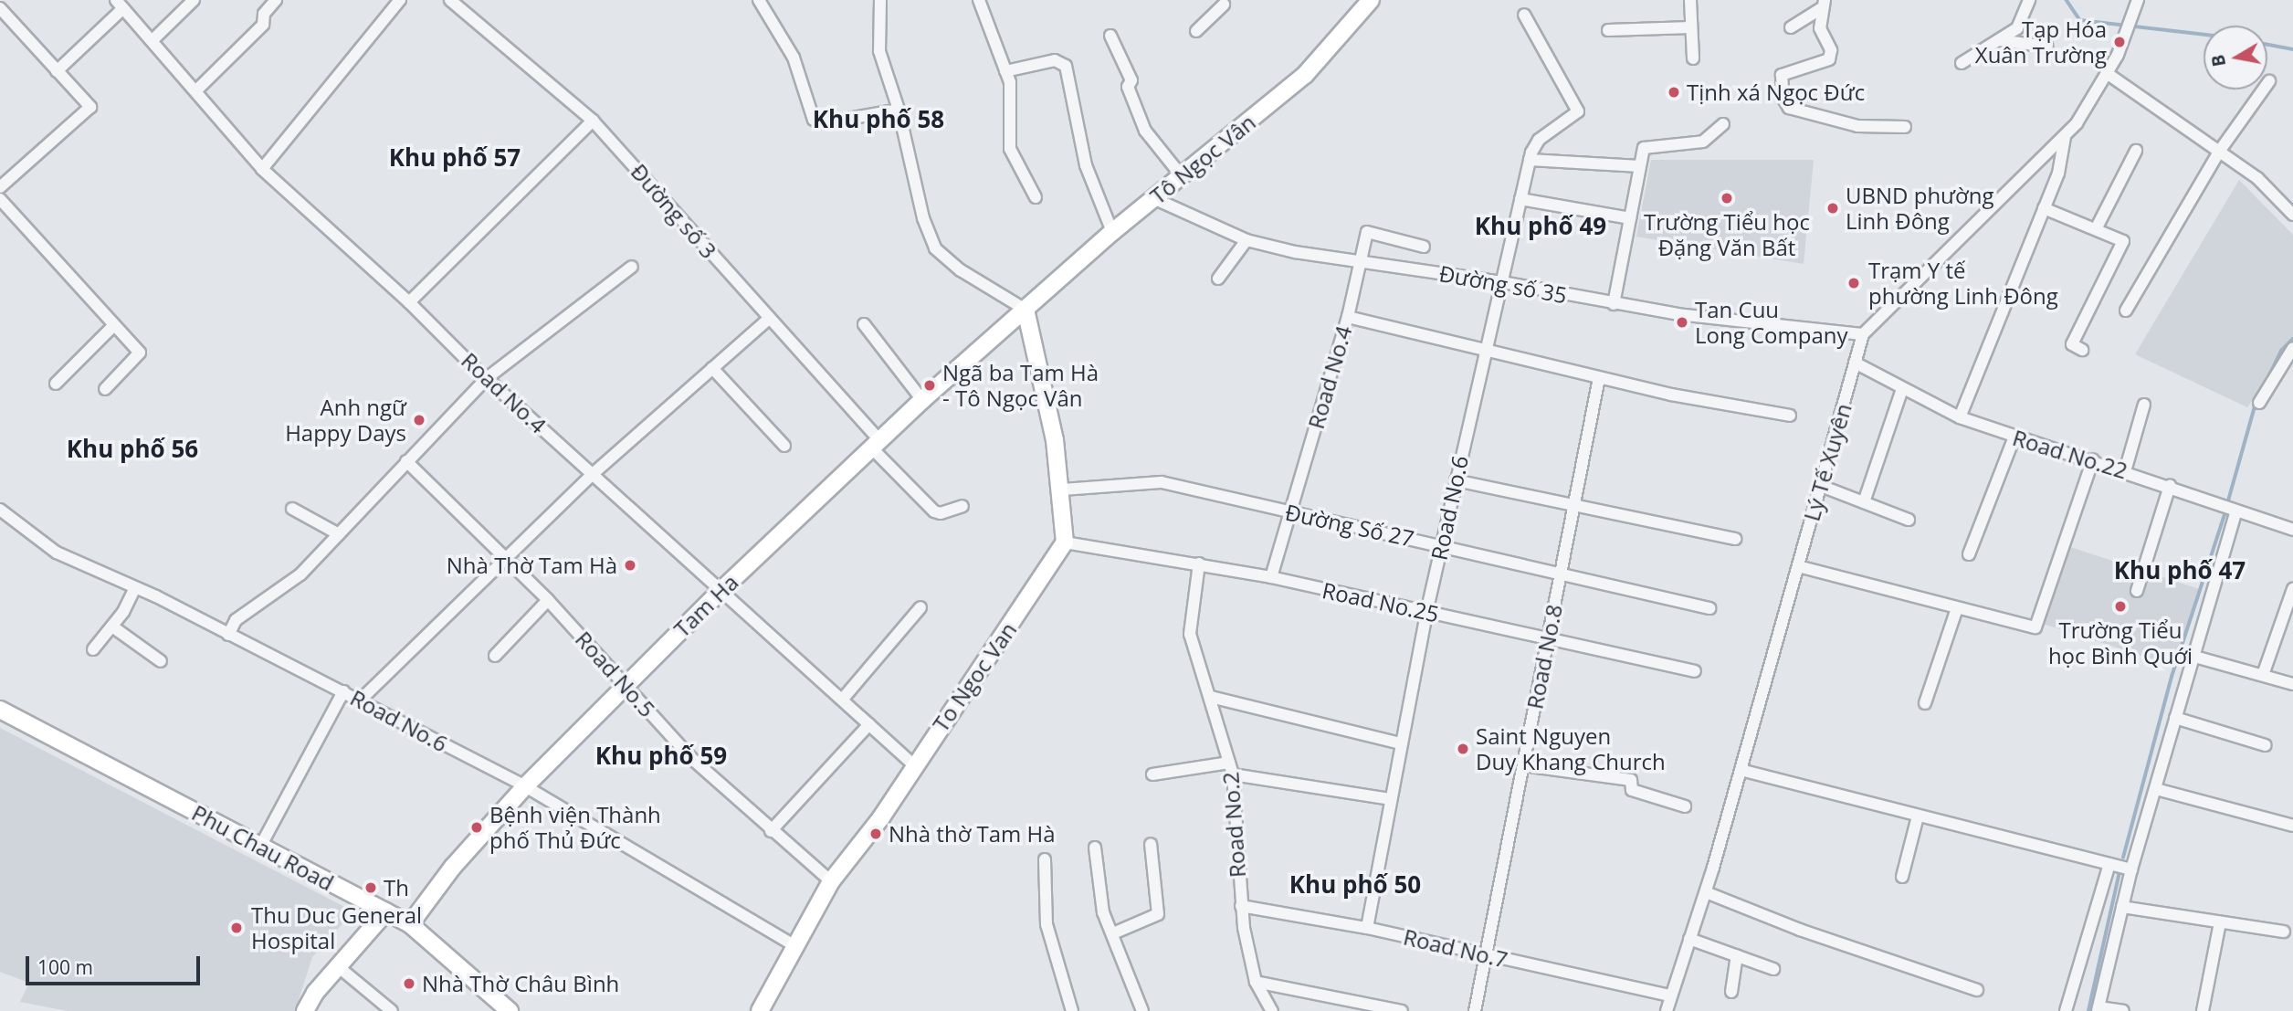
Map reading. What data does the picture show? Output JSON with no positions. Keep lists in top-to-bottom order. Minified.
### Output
{"streets":{"street":["Tô Ngọc Vân","Đường số 3","Đường số 35","Road No.4","Road No.22","Lý Tế Xuyên","Road No.6","Đường Số 27","Road No.25","Tam Ha","Road No.8","Road No.5","To Ngoc Van","Road No.2","Phu Chau Road","Road No.7"]},"crossings":[["Tô Ngọc Vân","Đường số 35"],["Tô Ngọc Vân","Tam Ha"],["Đường số 3","Tam Ha"],["Đường số 35","Road No.4"],["Đường số 35","Lý Tế Xuyên"],["Đường số 35","Road No.6"],["Road No.4","Đường Số 27"],["Road No.4","Road No.25"],["Road No.4","Tam Ha"],["Road No.4","To Ngoc Van"],["Road No.22","Lý Tế Xuyên"],["Lý Tế Xuyên","Road No.7"],["Road No.6","Đường Số 27"],["Road No.6","Road No.25"],["Road No.6","Tam Ha"],["Road No.6","To Ngoc Van"],["Road No.6","Road No.7"],["Đường Số 27","Road No.8"],["Road No.25","Road No.8"],["Road No.25","To Ngoc Van"],["Road No.25","Road No.2"],["Tam Ha","Road No.5"],["Tam Ha","Phu Chau Road"],["Road No.8","Road No.7"],["Road No.5","To Ngoc Van"],["Road No.2","Road No.7"]],"districts":["Khu phố 58","Khu phố 57","Khu phố 49","Khu phố 56","Khu phố 47","Khu phố 59","Khu phố 50"],"places":["Tạp Hóa Xuân Trường","Tịnh xá Ngọc Đức","Trường Tiểu học Đặng Văn Bất","UBND phường Linh Đông","Trạm Y tế phường Linh Đông","Tan Cuu Long Company","Ngã ba Tam Hà - Tô Ngọc Vân","Anh ngữ Happy Days","Nhà Thờ Tam Hà","Trường Tiểu học Bình Quới","Saint Nguyen Duy Khang Church","Bệnh viện Thành phố Thủ Đức","Nhà thờ Tam Hà","Th","Thu Duc General Hospital","Nhà Thờ Châu Bình"],"scale_bar":"100 m","north":"left"}
